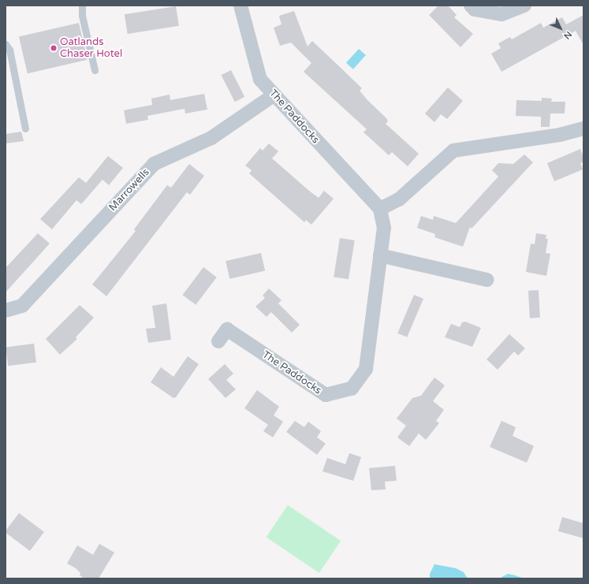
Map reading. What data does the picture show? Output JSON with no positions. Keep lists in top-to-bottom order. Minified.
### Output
{"streets":{"street":["The Paddocks","Marrowells"]},"crossings":[["The Paddocks","Marrowells"]],"places":["Oatlands Chaser Hotel"],"north":"bottom right"}
